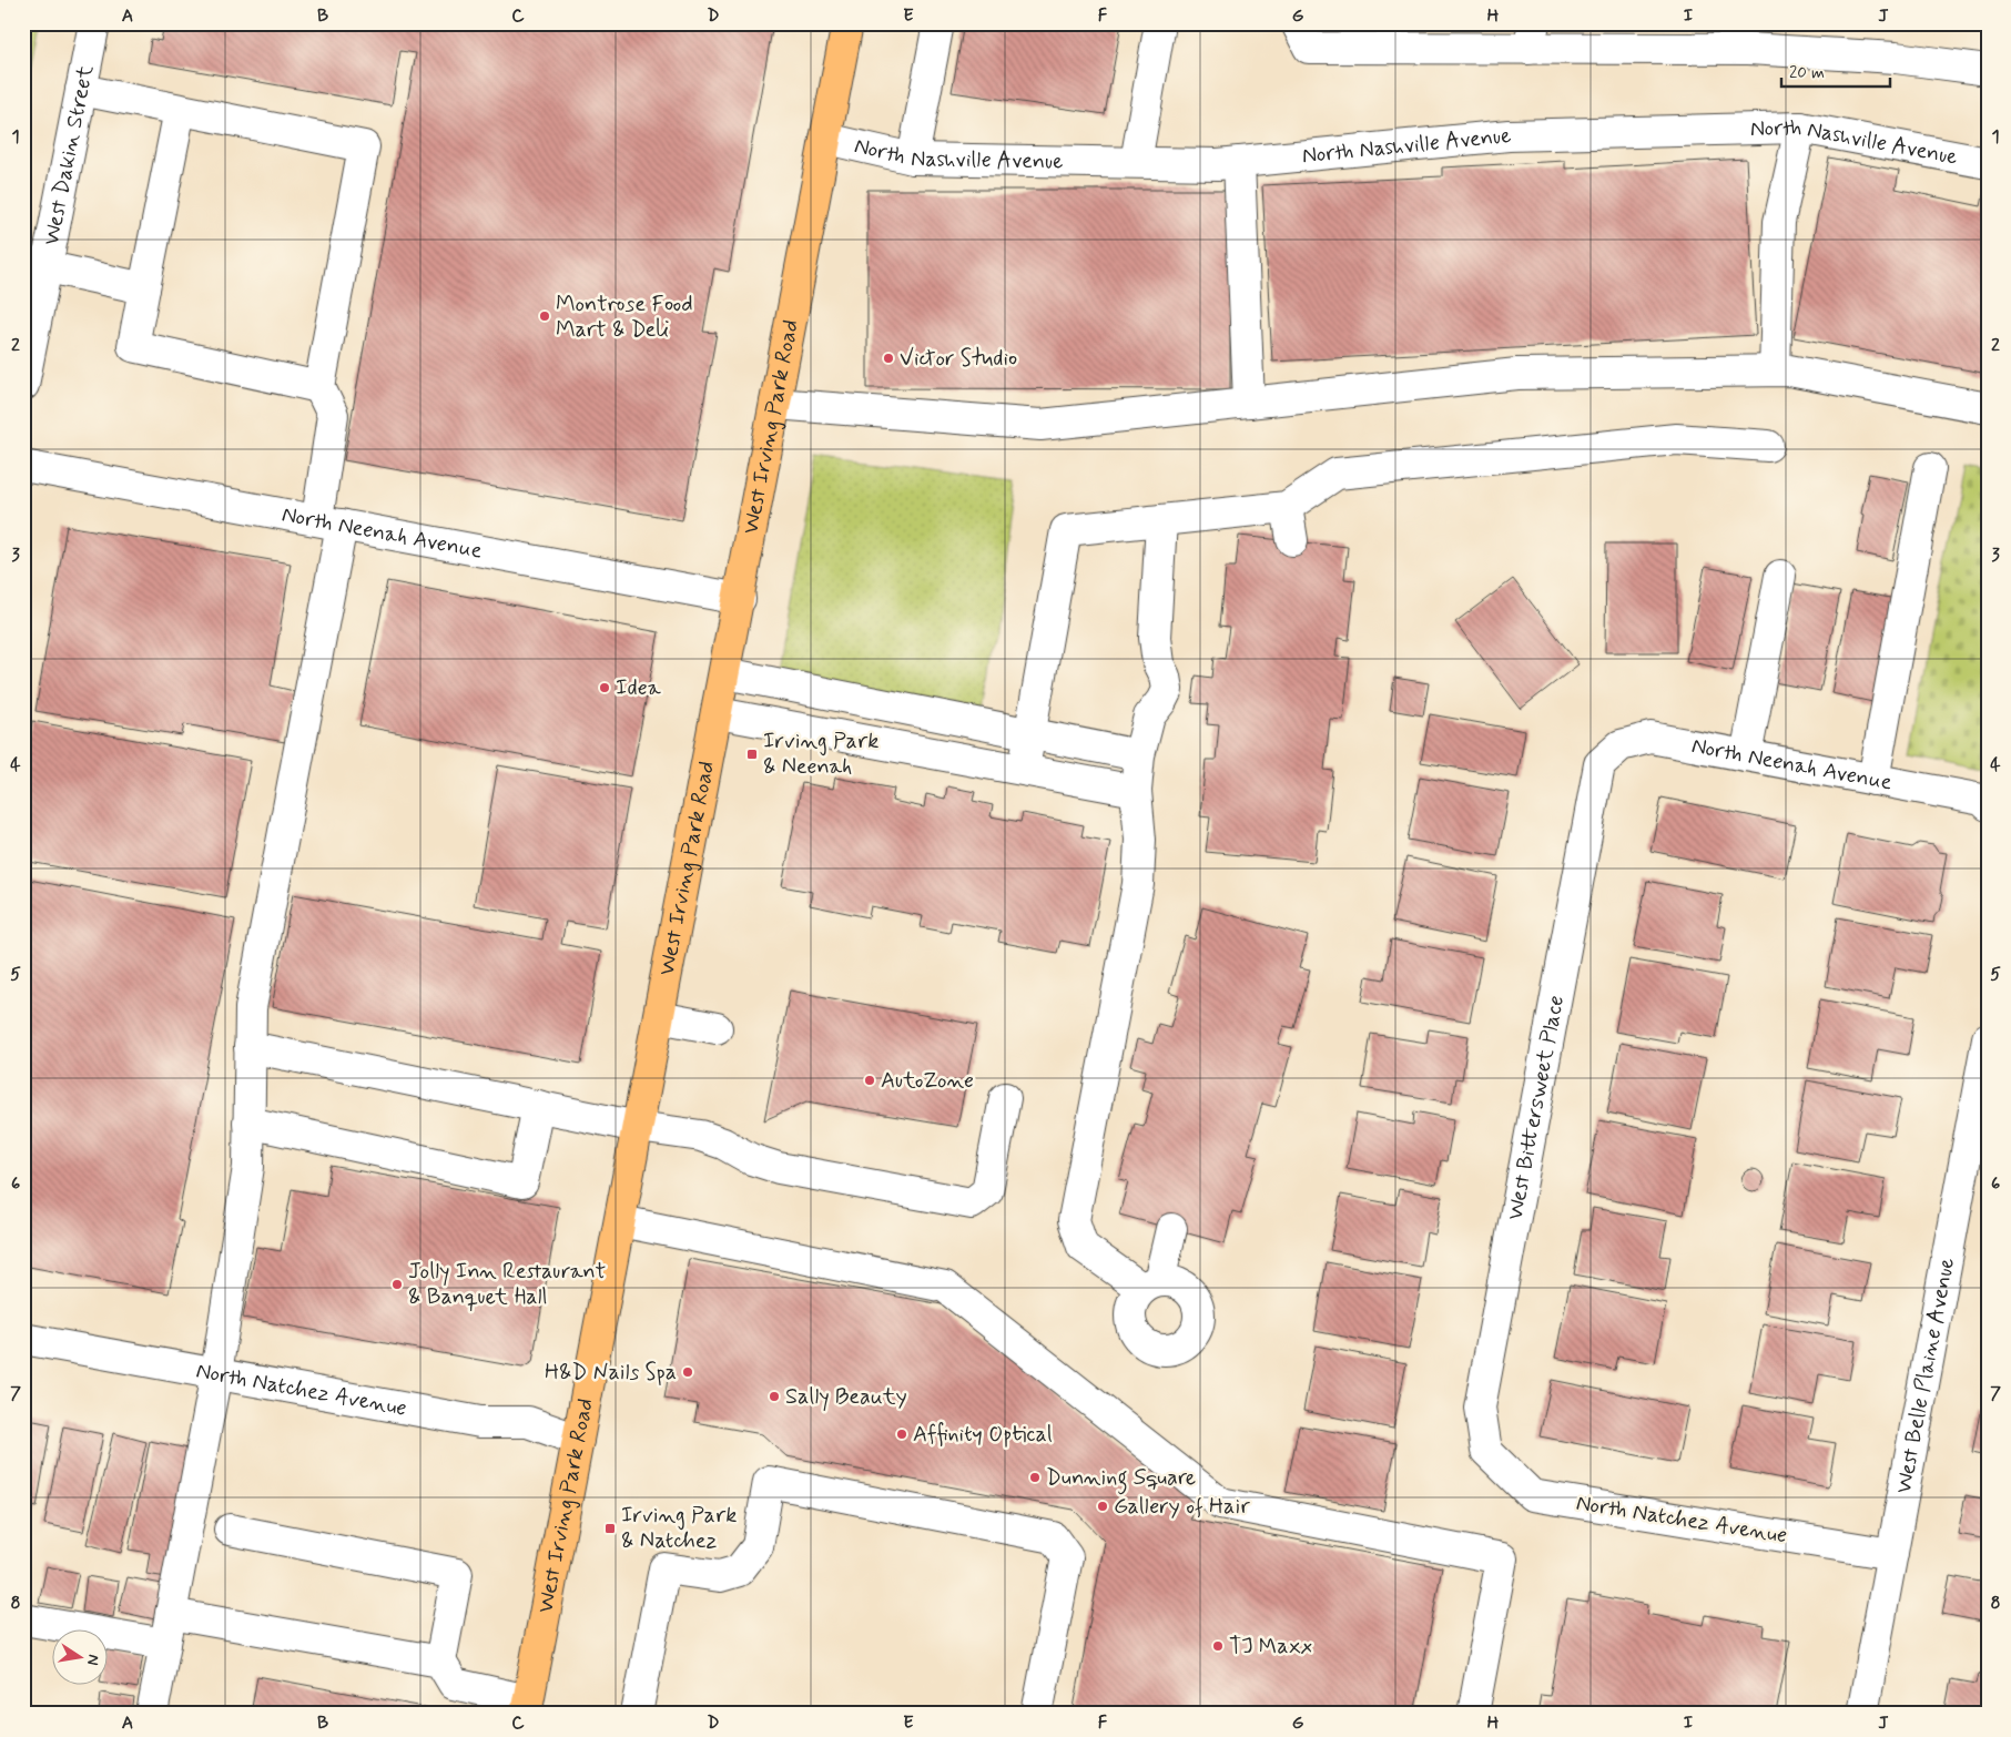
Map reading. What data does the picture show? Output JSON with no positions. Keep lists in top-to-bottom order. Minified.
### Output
{"streets":{"main road":["West Irving Park Road"],"street":["North Nashville Avenue","West Dakin Street","North Neenah Avenue","West Bittersweet Place","West Belle Plaine Avenue","North Natchez Avenue"]},"crossings":[["North Nashville Avenue","West Irving Park Road"],["West Irving Park Road","North Neenah Avenue"],["West Irving Park Road","North Natchez Avenue"],["North Neenah Avenue","West Bittersweet Place"],["West Bittersweet Place","North Natchez Avenue"],["West Belle Plaine Avenue","North Natchez Avenue"]],"places":{"other":["Montrose Food Mart & Deli","Victor Studio","Idea","AutoZone","Jolly Inn Restaurant & Banquet Hall","H&D Nails Spa","Sally Beauty","Affinity Optical","Dunning Square","Gallery of Hair","TJ Maxx"],"transit":["Irving Park & Neenah","Irving Park & Natchez"]},"scale_bar":"20 m","north":"right","grid":{"columns":["A","B","C","D","E","F","G","H","I","J"],"rows":["1","2","3","4","5","6","7","8"]}}
